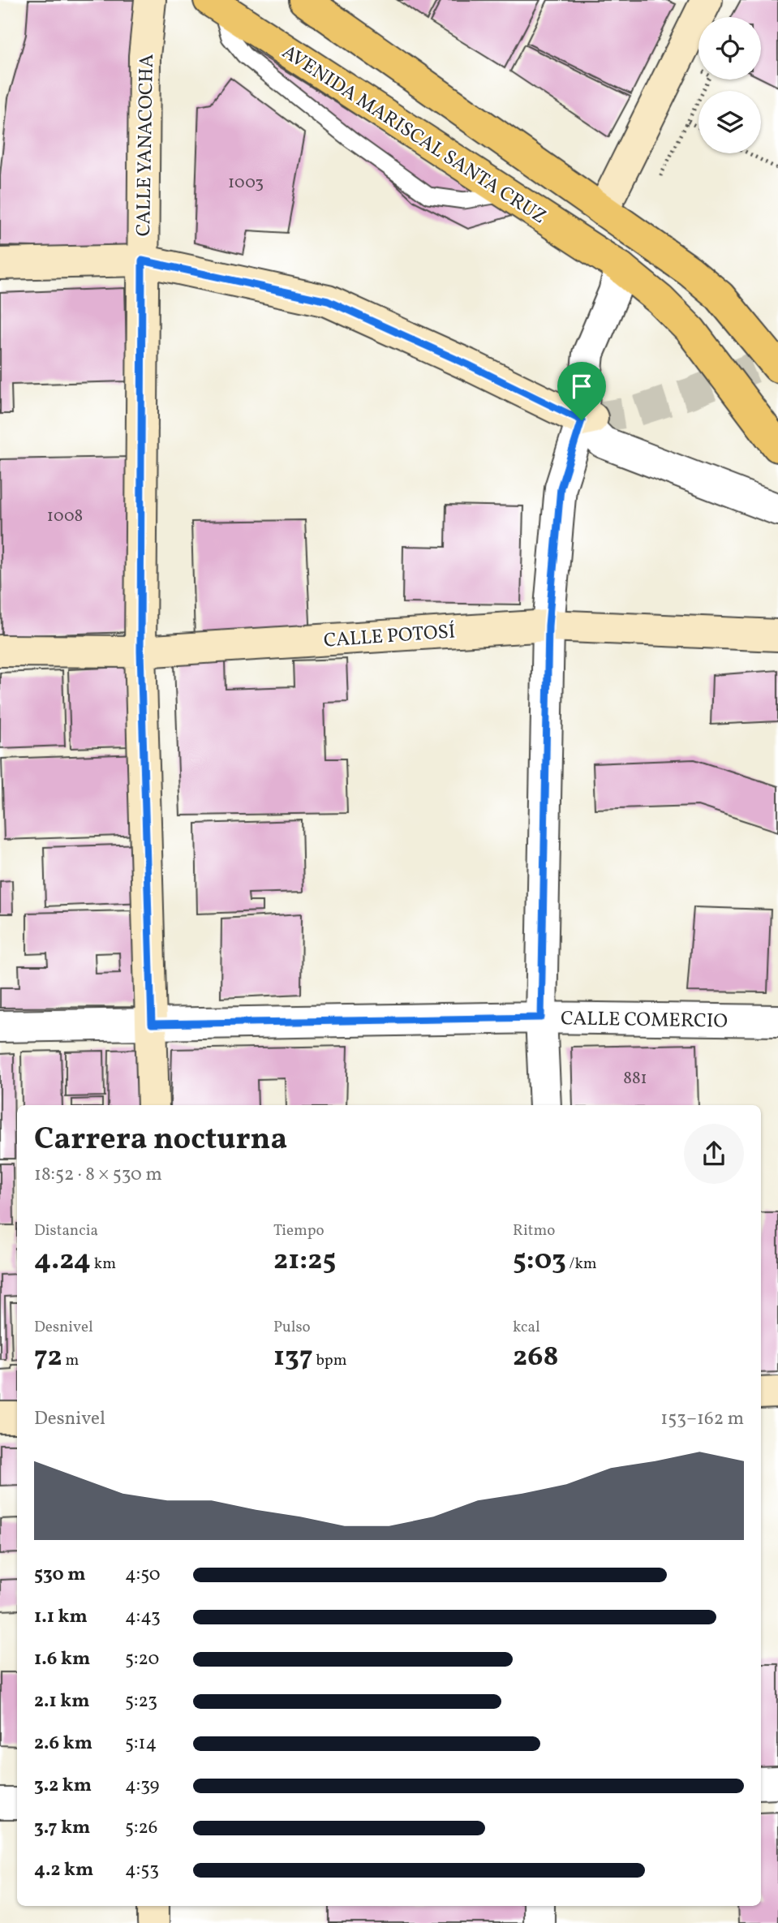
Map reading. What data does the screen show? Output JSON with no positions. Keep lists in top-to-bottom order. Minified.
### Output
{"streets":{"main road":["AVENIDA MARISCAL SANTA CRUZ"],"street":["CALLE YANACOCHA","CALLE POTOSÍ","CALLE COMERCIO"]},"crossings":[["CALLE YANACOCHA","CALLE POTOSÍ"],["CALLE YANACOCHA","CALLE COMERCIO"]],"house_numbers":["1003","1008","881"],"page":{"heading":["Carrera nocturna","18:52 · 8 × 530 m"],"stats":[["Distancia","4.24 km"],["Tiempo","21:25"],["Ritmo","5:03 /km"],["Desnivel","72 m"],["Pulso","137 bpm"],["kcal","268"]],"chart":["Desnivel","153–162 m"],"list":[{"name":"530 m","note":"4:50"},{"name":"1.1 km","note":"4:43"},{"name":"1.6 km","note":"5:20"},{"name":"2.1 km","note":"5:23"},{"name":"2.6 km","note":"5:14"},{"name":"3.2 km","note":"4:39"},{"name":"3.7 km","note":"5:26"},{"name":"4.2 km","note":"4:53"}]}}
